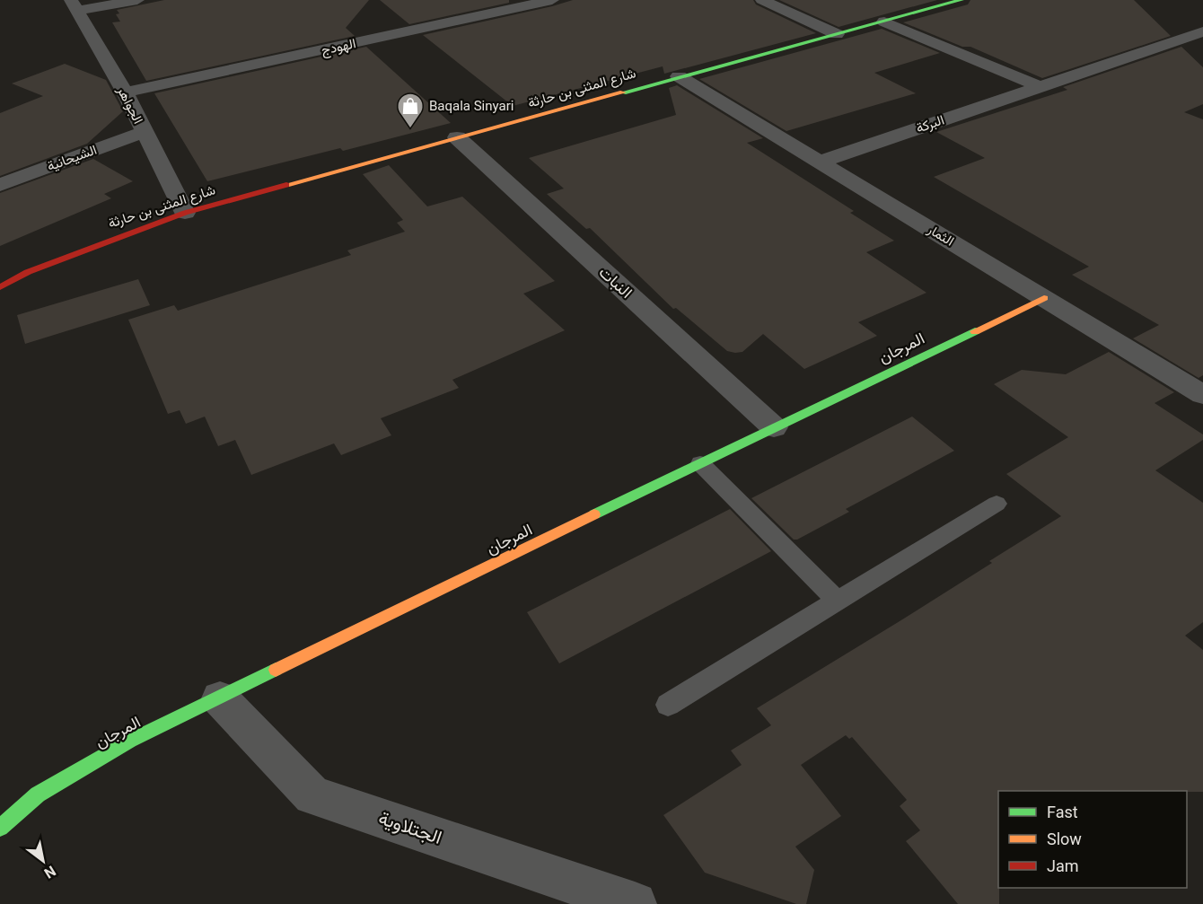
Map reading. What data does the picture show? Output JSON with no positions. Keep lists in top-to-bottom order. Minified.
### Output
{"streets":{"street":["الهودج","شارع المثنى بن حارثة","الجواهر","البركة","الشيحانية","الثمار","النبات","المرجان","الجتلاوية"]},"crossings":[["الهودج","الجواهر"],["شارع المثنى بن حارثة","الجواهر"],["شارع المثنى بن حارثة","الثمار"],["شارع المثنى بن حارثة","النبات"],["الجواهر","الشيحانية"],["البركة","الثمار"],["الثمار","المرجان"],["النبات","المرجان"],["المرجان","الجتلاوية"]],"places":{"shop":["Baqala Sinyari"]},"legend":["Fast","Slow","Jam"],"north":"bottom right"}
